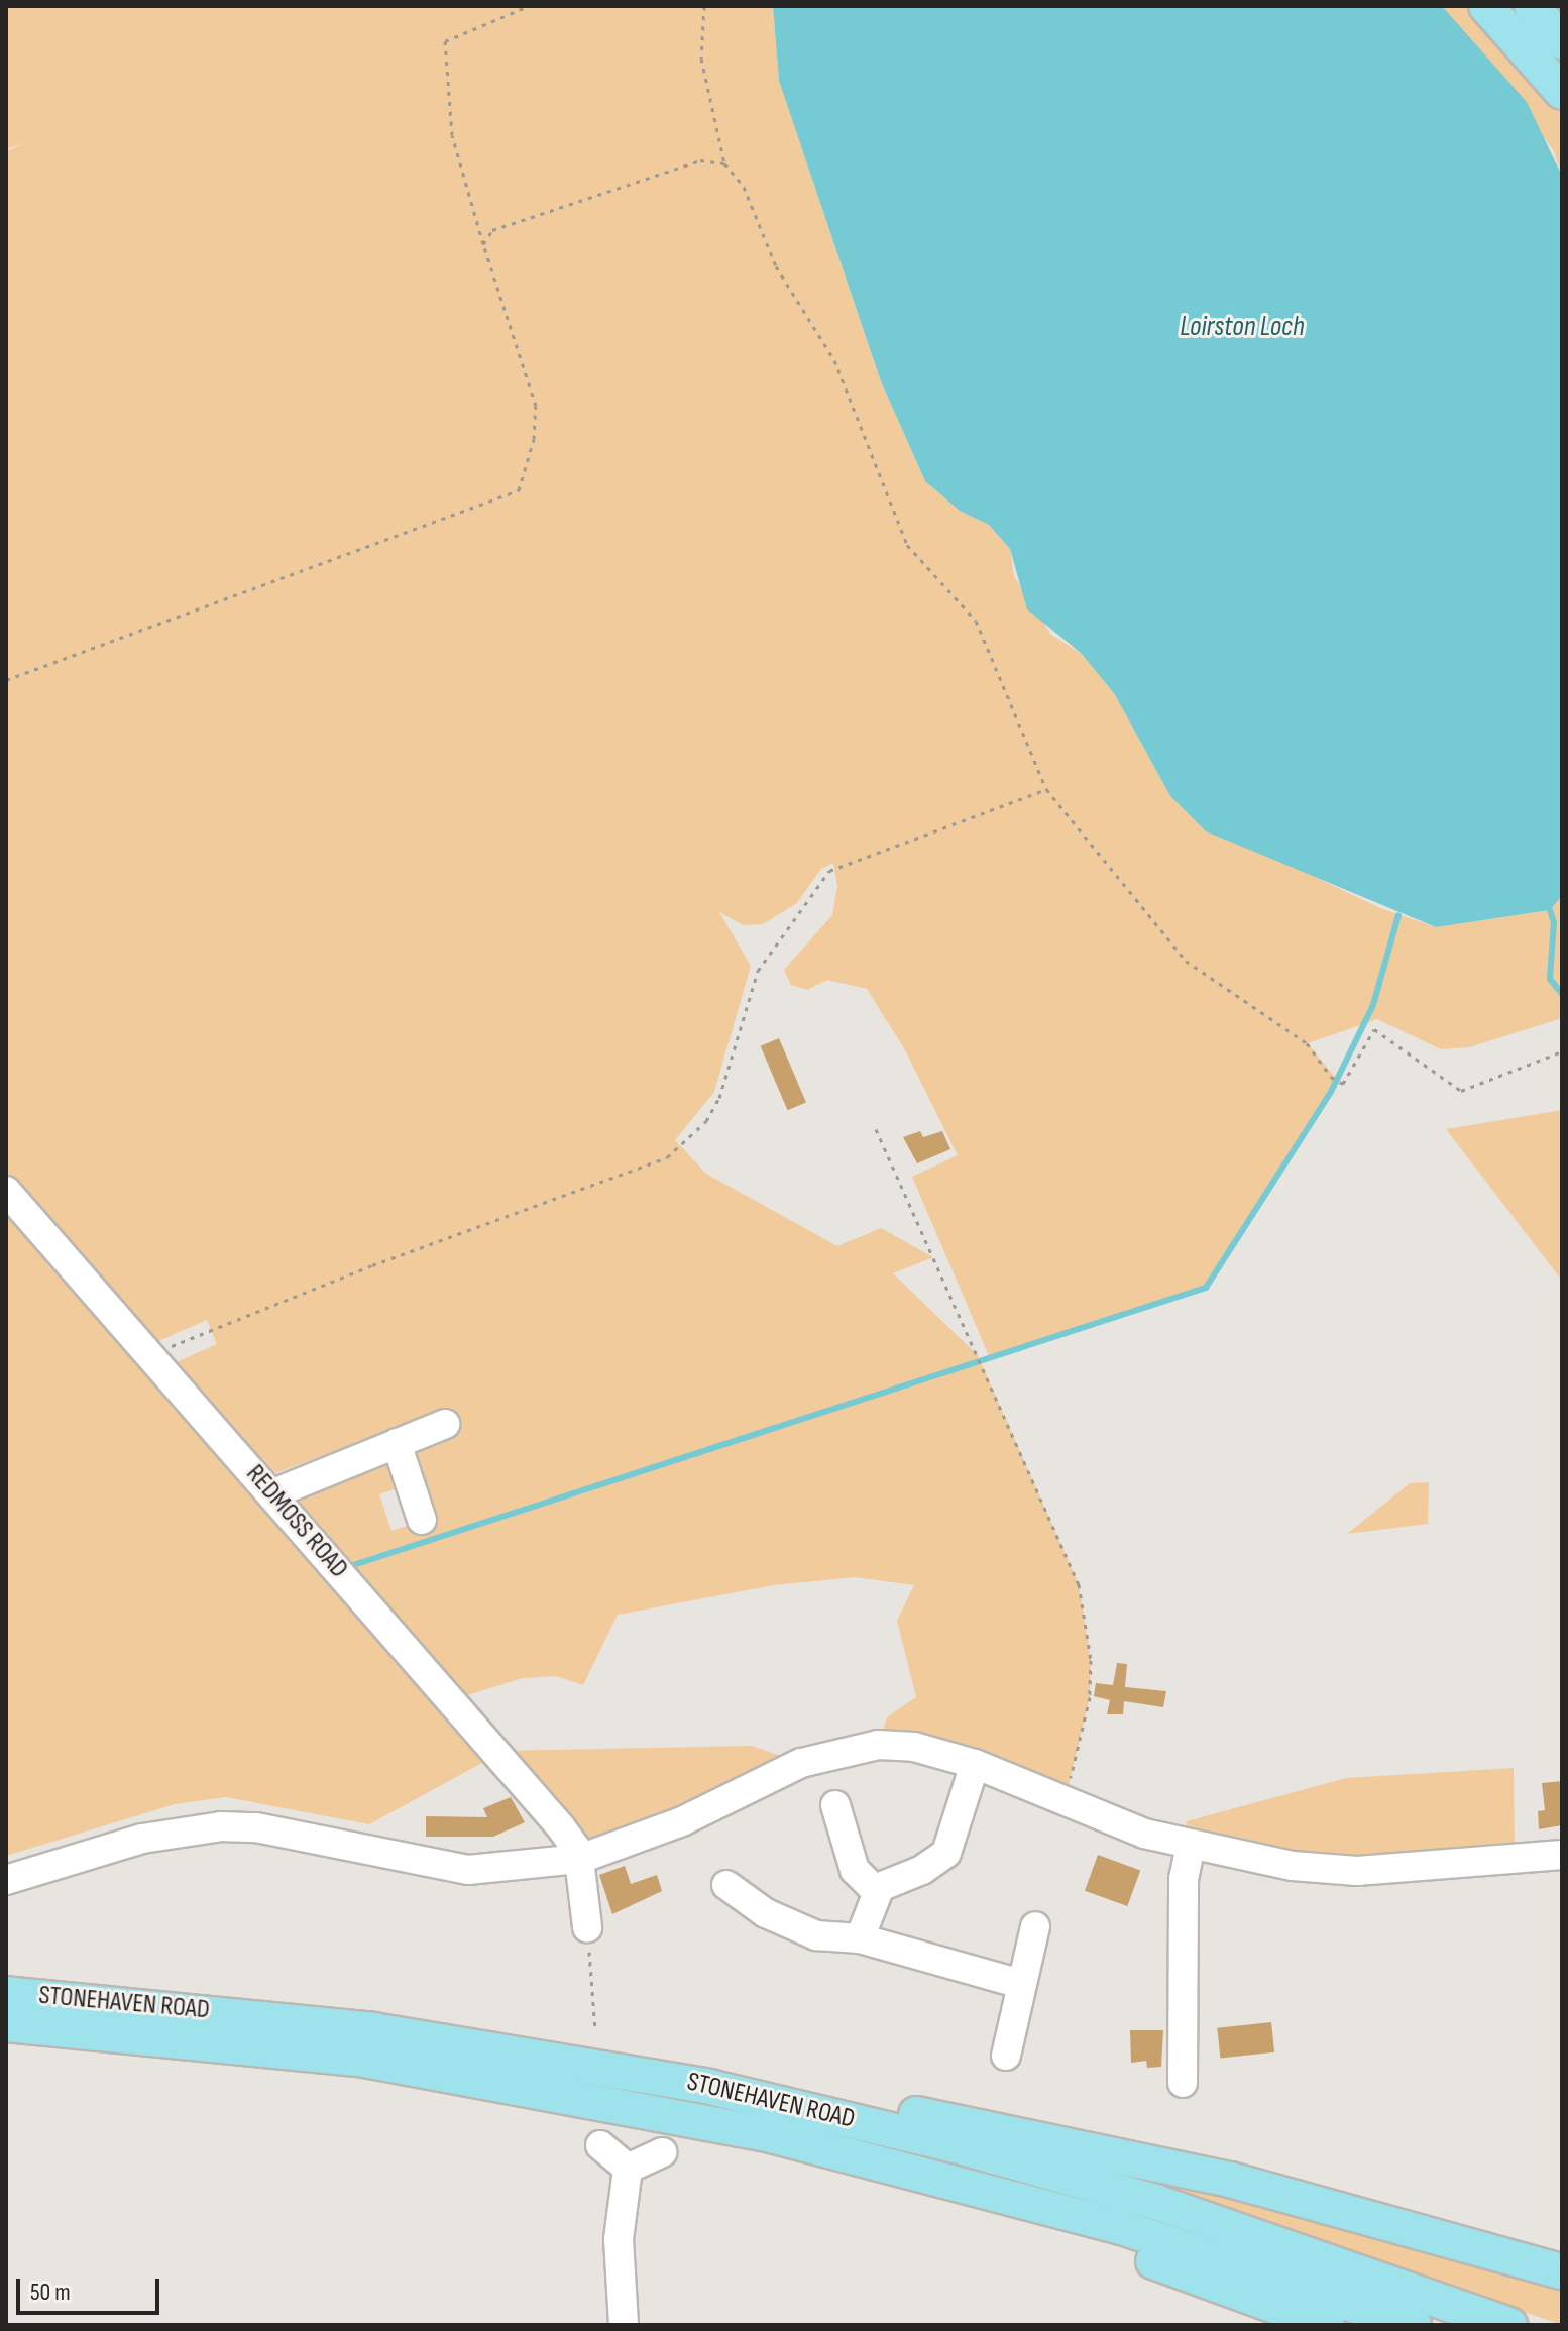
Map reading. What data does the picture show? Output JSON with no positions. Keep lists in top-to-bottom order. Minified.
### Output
{"streets":{"main road":["STONEHAVEN ROAD"],"street":["REDMOSS ROAD"]},"water":["Loirston Loch"],"scale_bar":"50 m"}
